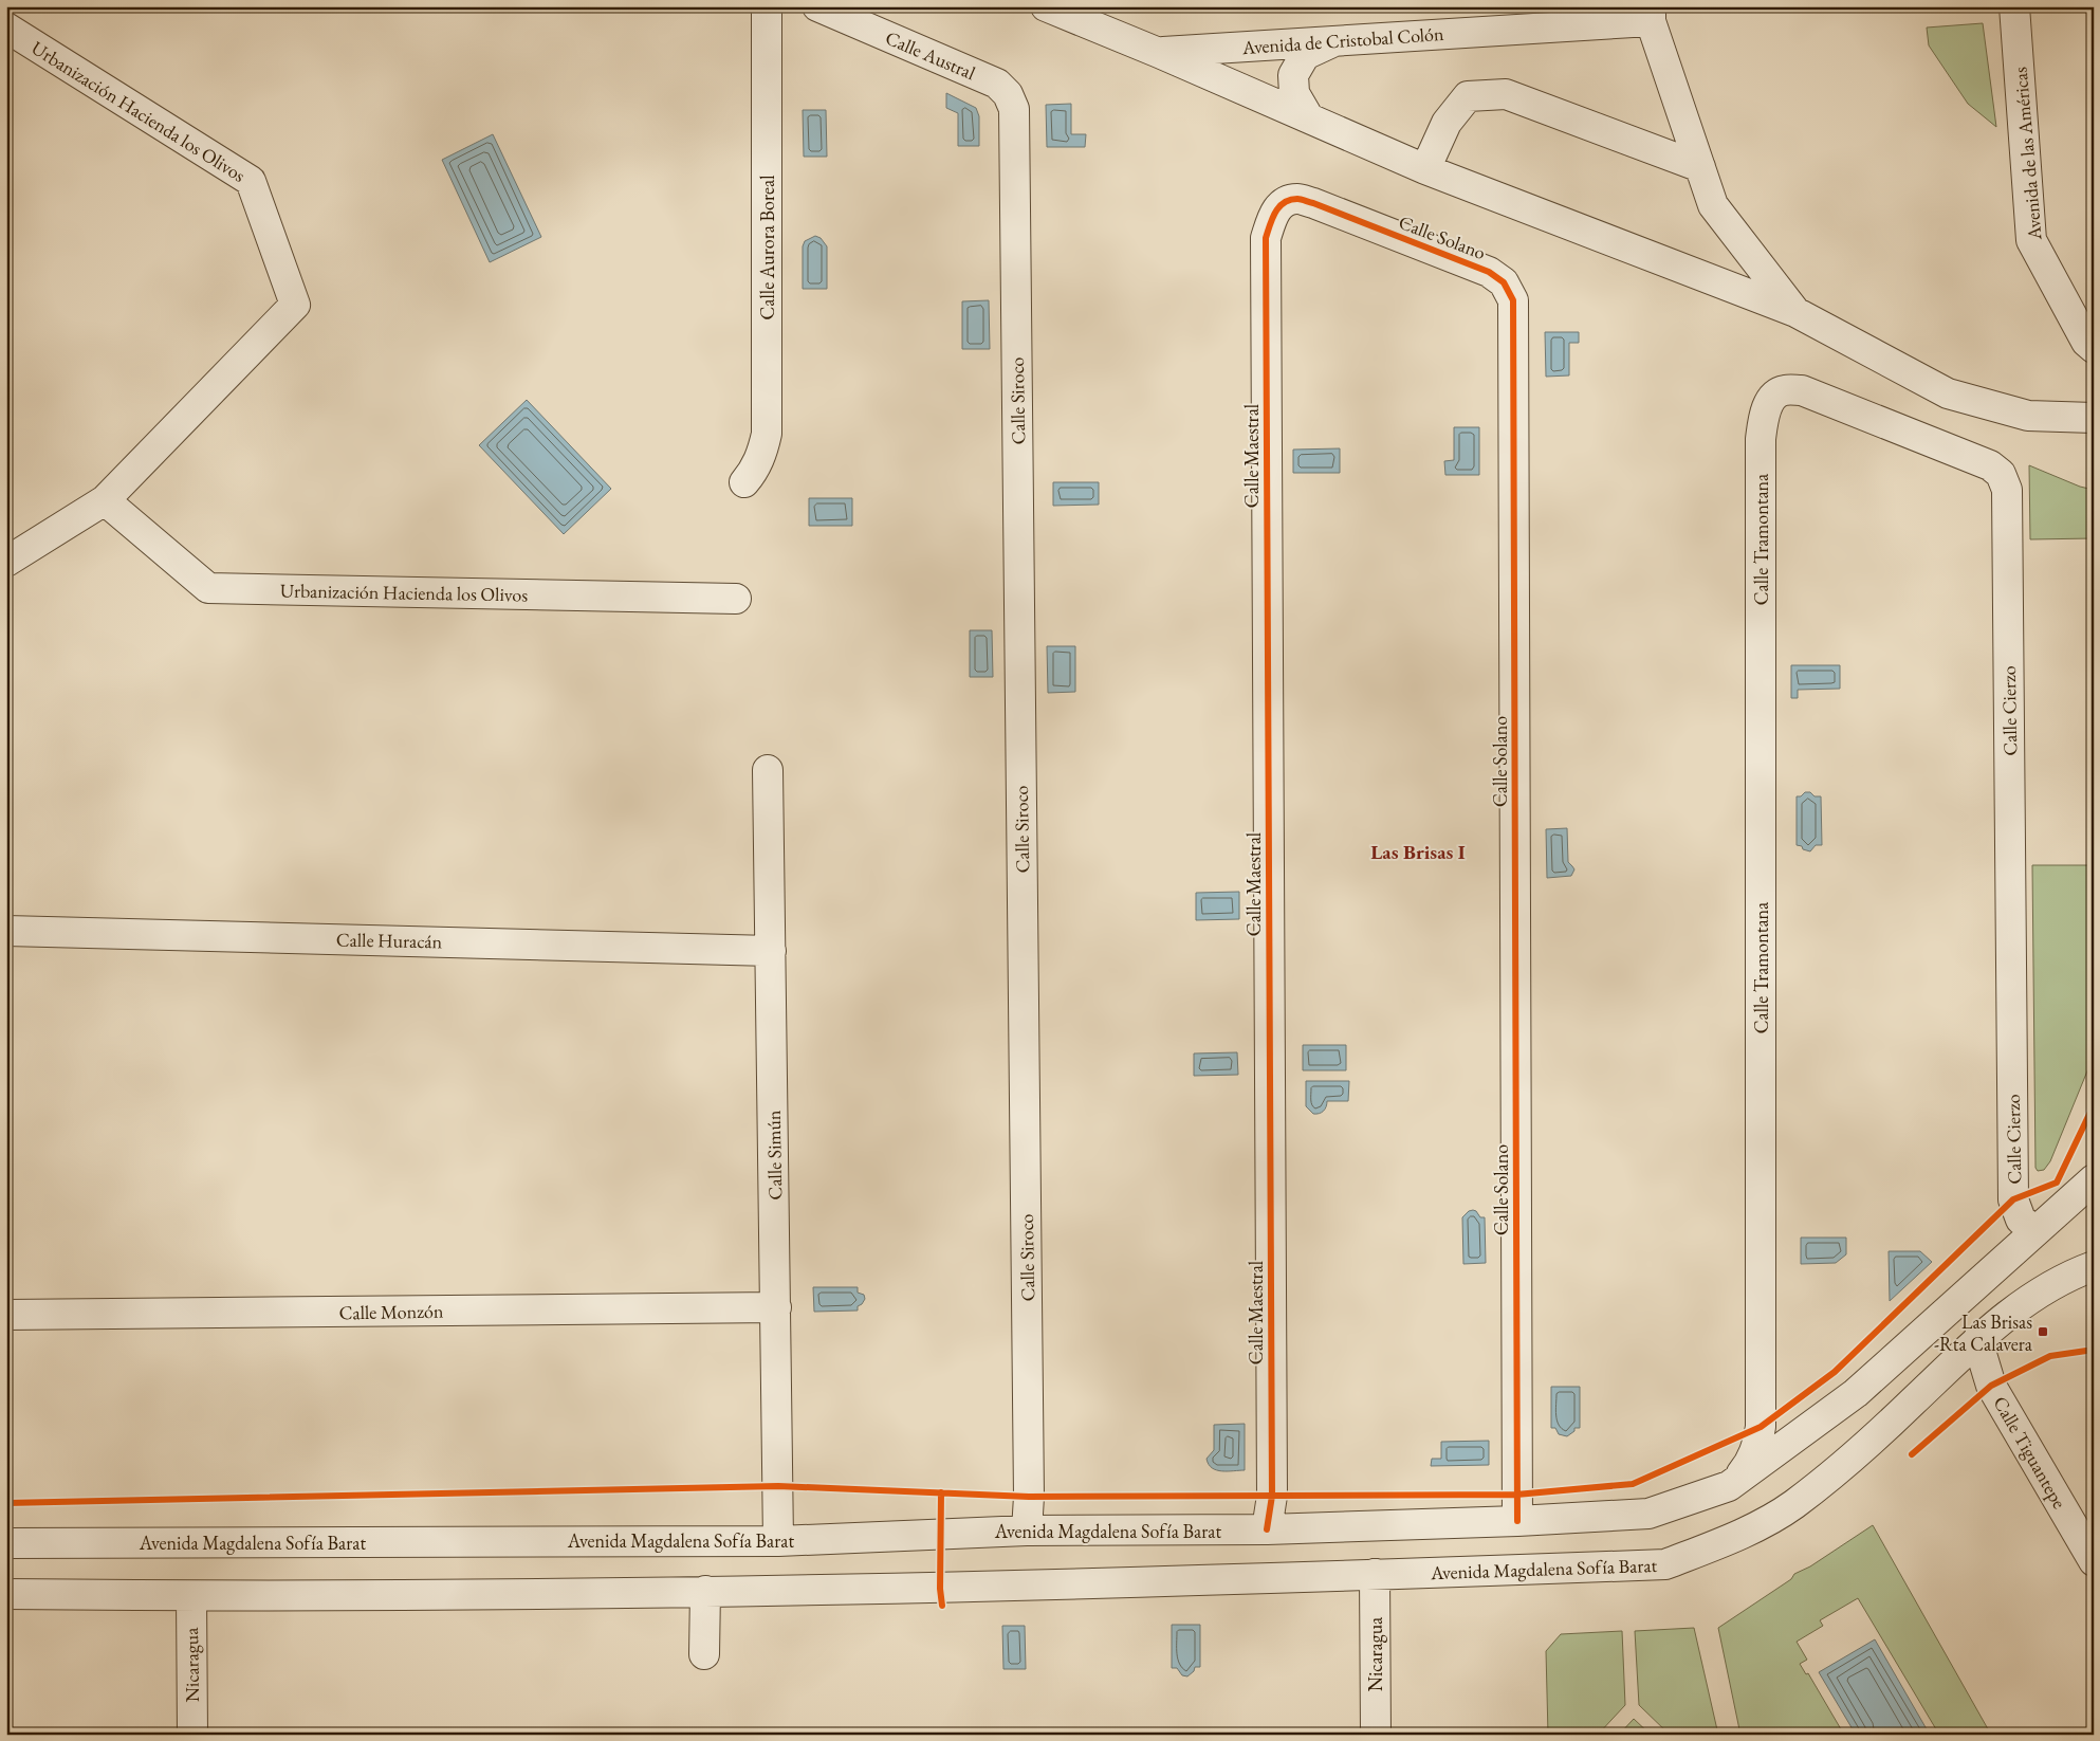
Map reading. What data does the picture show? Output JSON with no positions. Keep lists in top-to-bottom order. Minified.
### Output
{"streets":{"street":["Avenida de Cristobal Colón","Calle Austral","Urbanización Hacienda los Olivos","Avenida de las Américas","Calle Solano","Calle Aurora Boreal","Calle Siroco","Calle Maestral","Calle Tramontana","Calle Cierzo","Calle Huracán","Calle Simún","Calle Monzón","Calle Tiguantepe","Avenida Magdalena Sofía Barat","Nicaragua"]},"crossings":[["Calle Austral","Calle Siroco"],["Calle Solano","Calle Maestral"],["Calle Solano","Avenida Magdalena Sofía Barat"],["Calle Siroco","Avenida Magdalena Sofía Barat"],["Calle Maestral","Avenida Magdalena Sofía Barat"],["Calle Tramontana","Calle Cierzo"],["Calle Tramontana","Avenida Magdalena Sofía Barat"],["Calle Cierzo","Avenida Magdalena Sofía Barat"],["Calle Huracán","Calle Simún"],["Calle Simún","Calle Monzón"],["Calle Simún","Avenida Magdalena Sofía Barat"],["Calle Tiguantepe","Avenida Magdalena Sofía Barat"],["Avenida Magdalena Sofía Barat","Nicaragua"]],"districts":["Las Brisas I"],"places":{"transit":["Las Brisas -Rta Calavera"]}}
